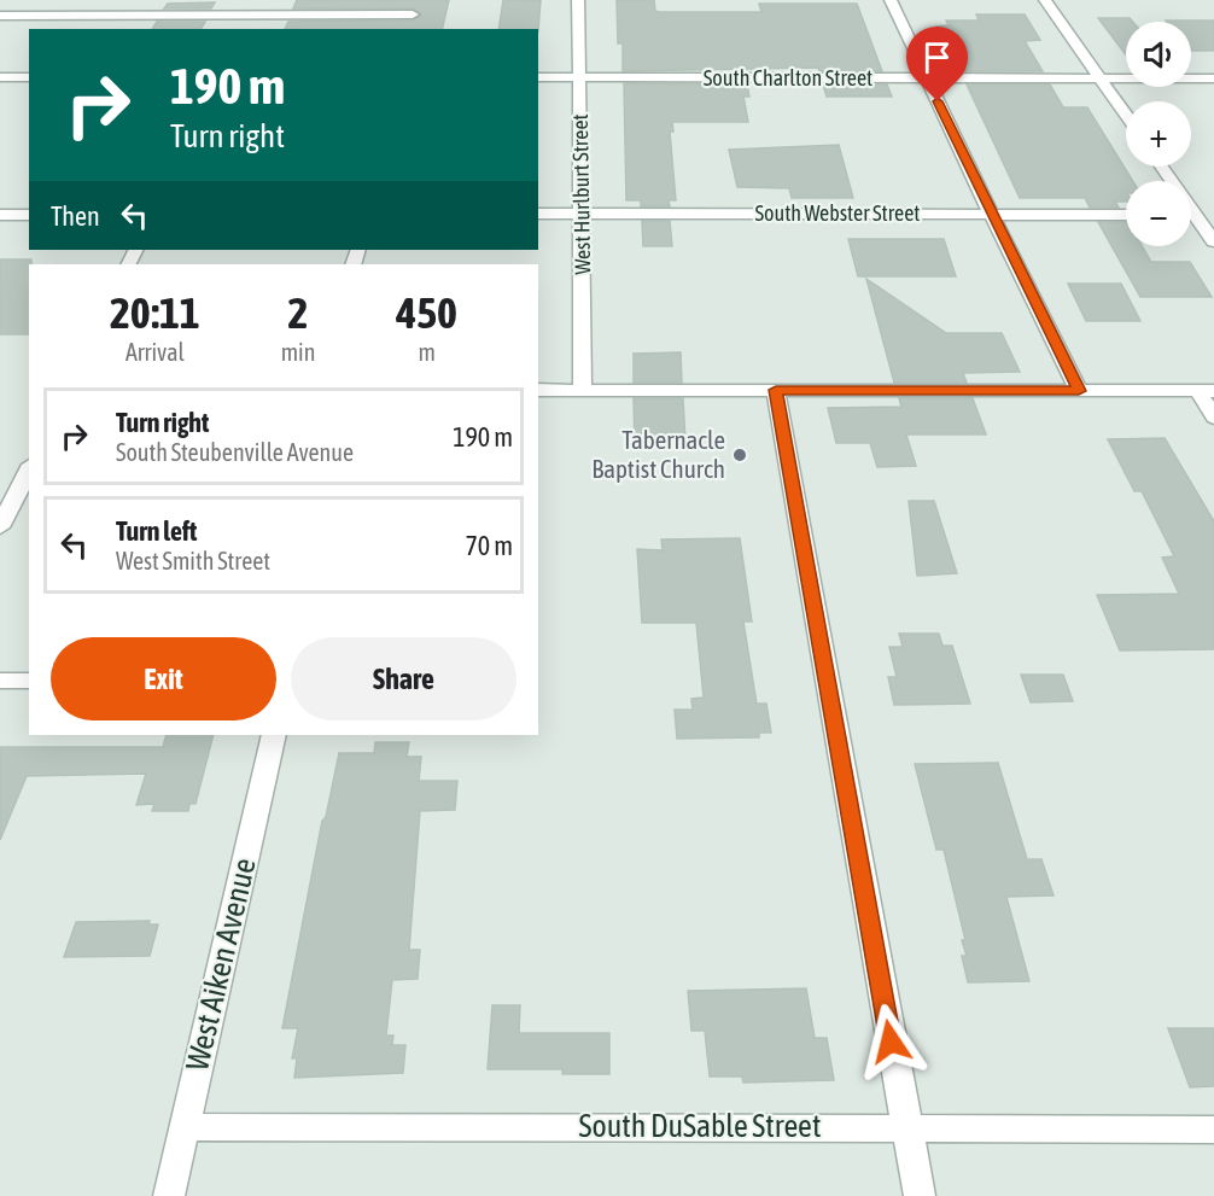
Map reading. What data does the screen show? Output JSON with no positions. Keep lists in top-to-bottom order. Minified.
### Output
{"streets":{"street":["South Charlton Street","West Hurlburt Street","South Webster Street","West Aiken Avenue","South DuSable Street"]},"crossings":[["South Charlton Street","West Hurlburt Street"],["West Hurlburt Street","South Webster Street"],["West Aiken Avenue","South DuSable Street"]],"places":["Tabernacle Baptist Church"],"page":{"map_buttons":["+","−"],"turn":["190 m","Turn right"],"then":"Then","eta":["20:11","Arrival","2","min","450","m"],"list":[{"name":"Turn right","note":"South Steubenville Avenue","value":"190 m"},{"name":"Turn left","note":"West Smith Street","value":"70 m"}],"buttons":["Exit","Share"]}}
